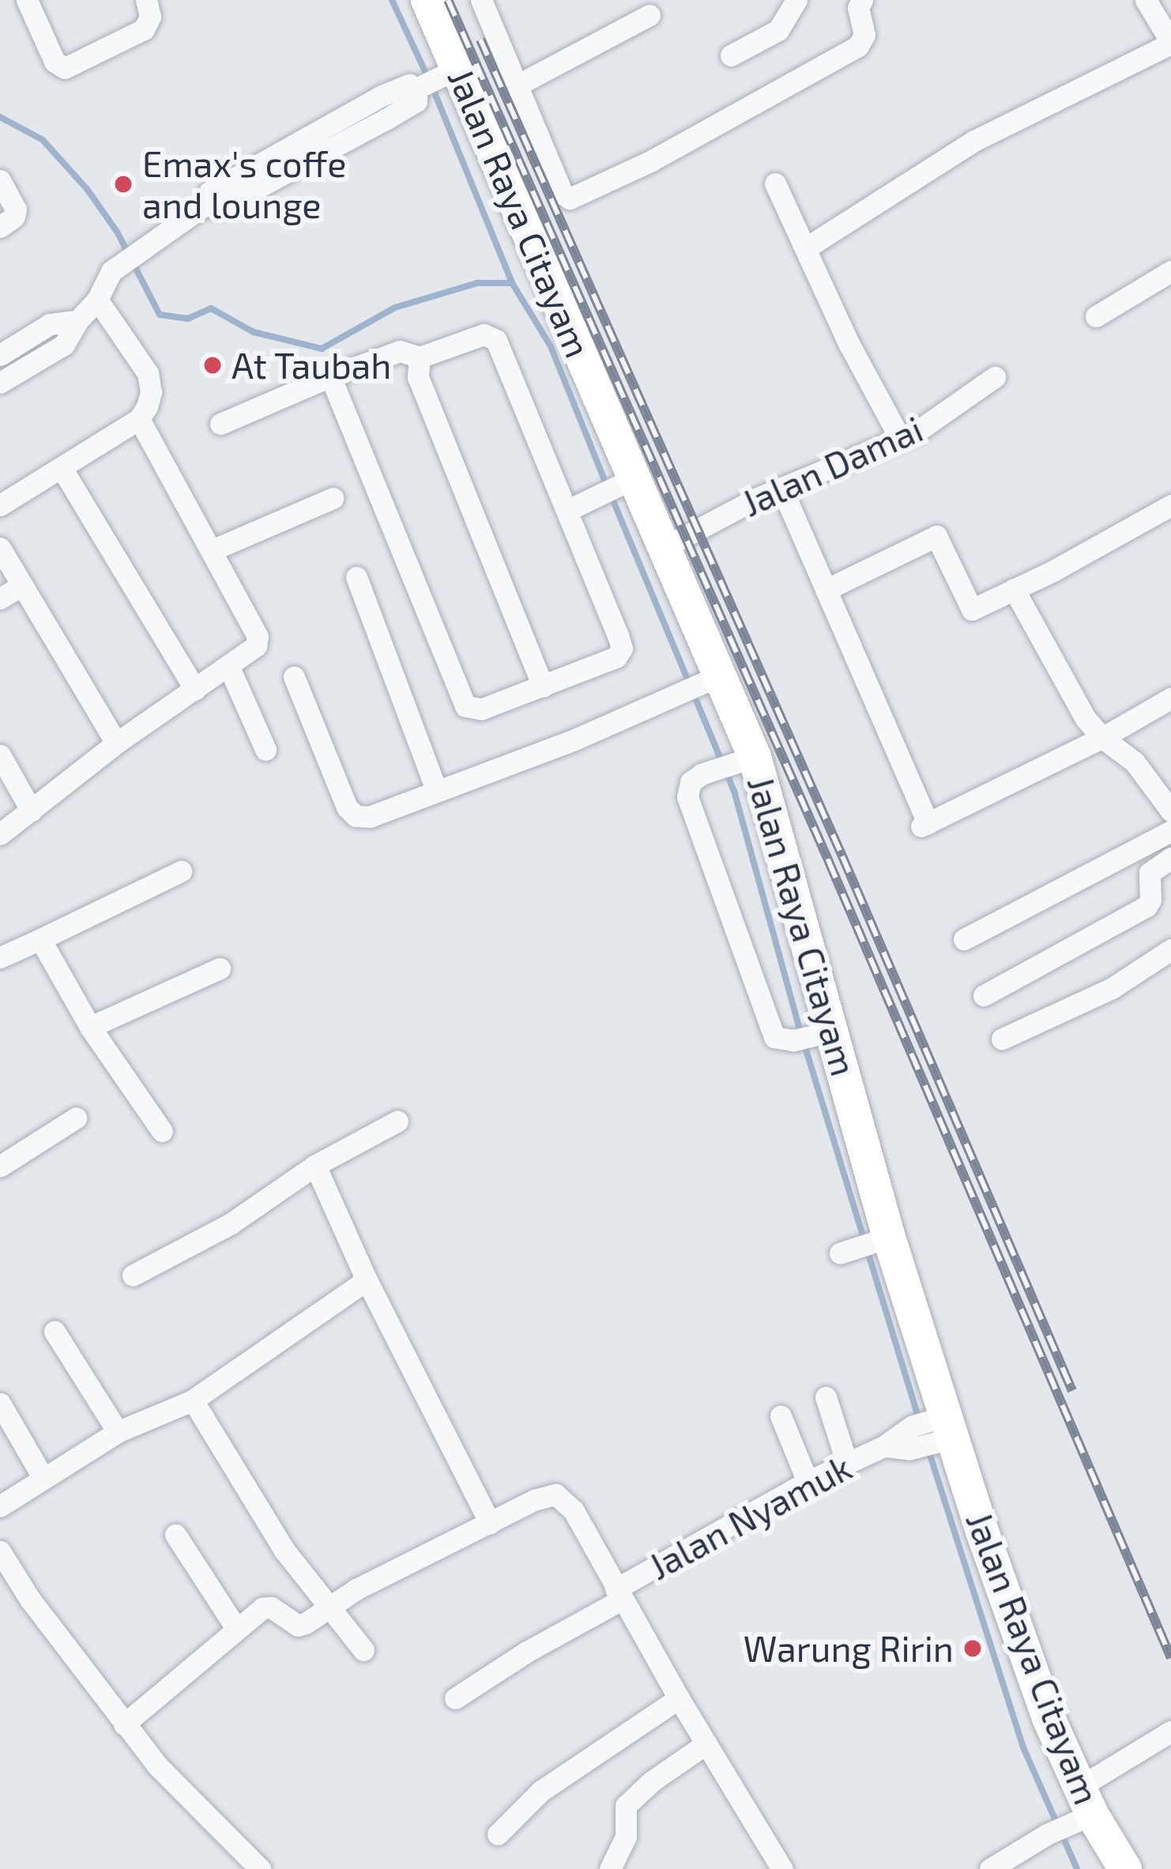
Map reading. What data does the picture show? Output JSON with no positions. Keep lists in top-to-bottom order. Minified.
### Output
{"streets":{"main road":["Jalan Raya Citayam"],"street":["Jalan Damai","Jalan Nyamuk"]},"crossings":[["Jalan Raya Citayam","Jalan Damai"],["Jalan Raya Citayam","Jalan Nyamuk"]],"places":["Emax's coffe and lounge","At Taubah","Warung Ririn"]}
